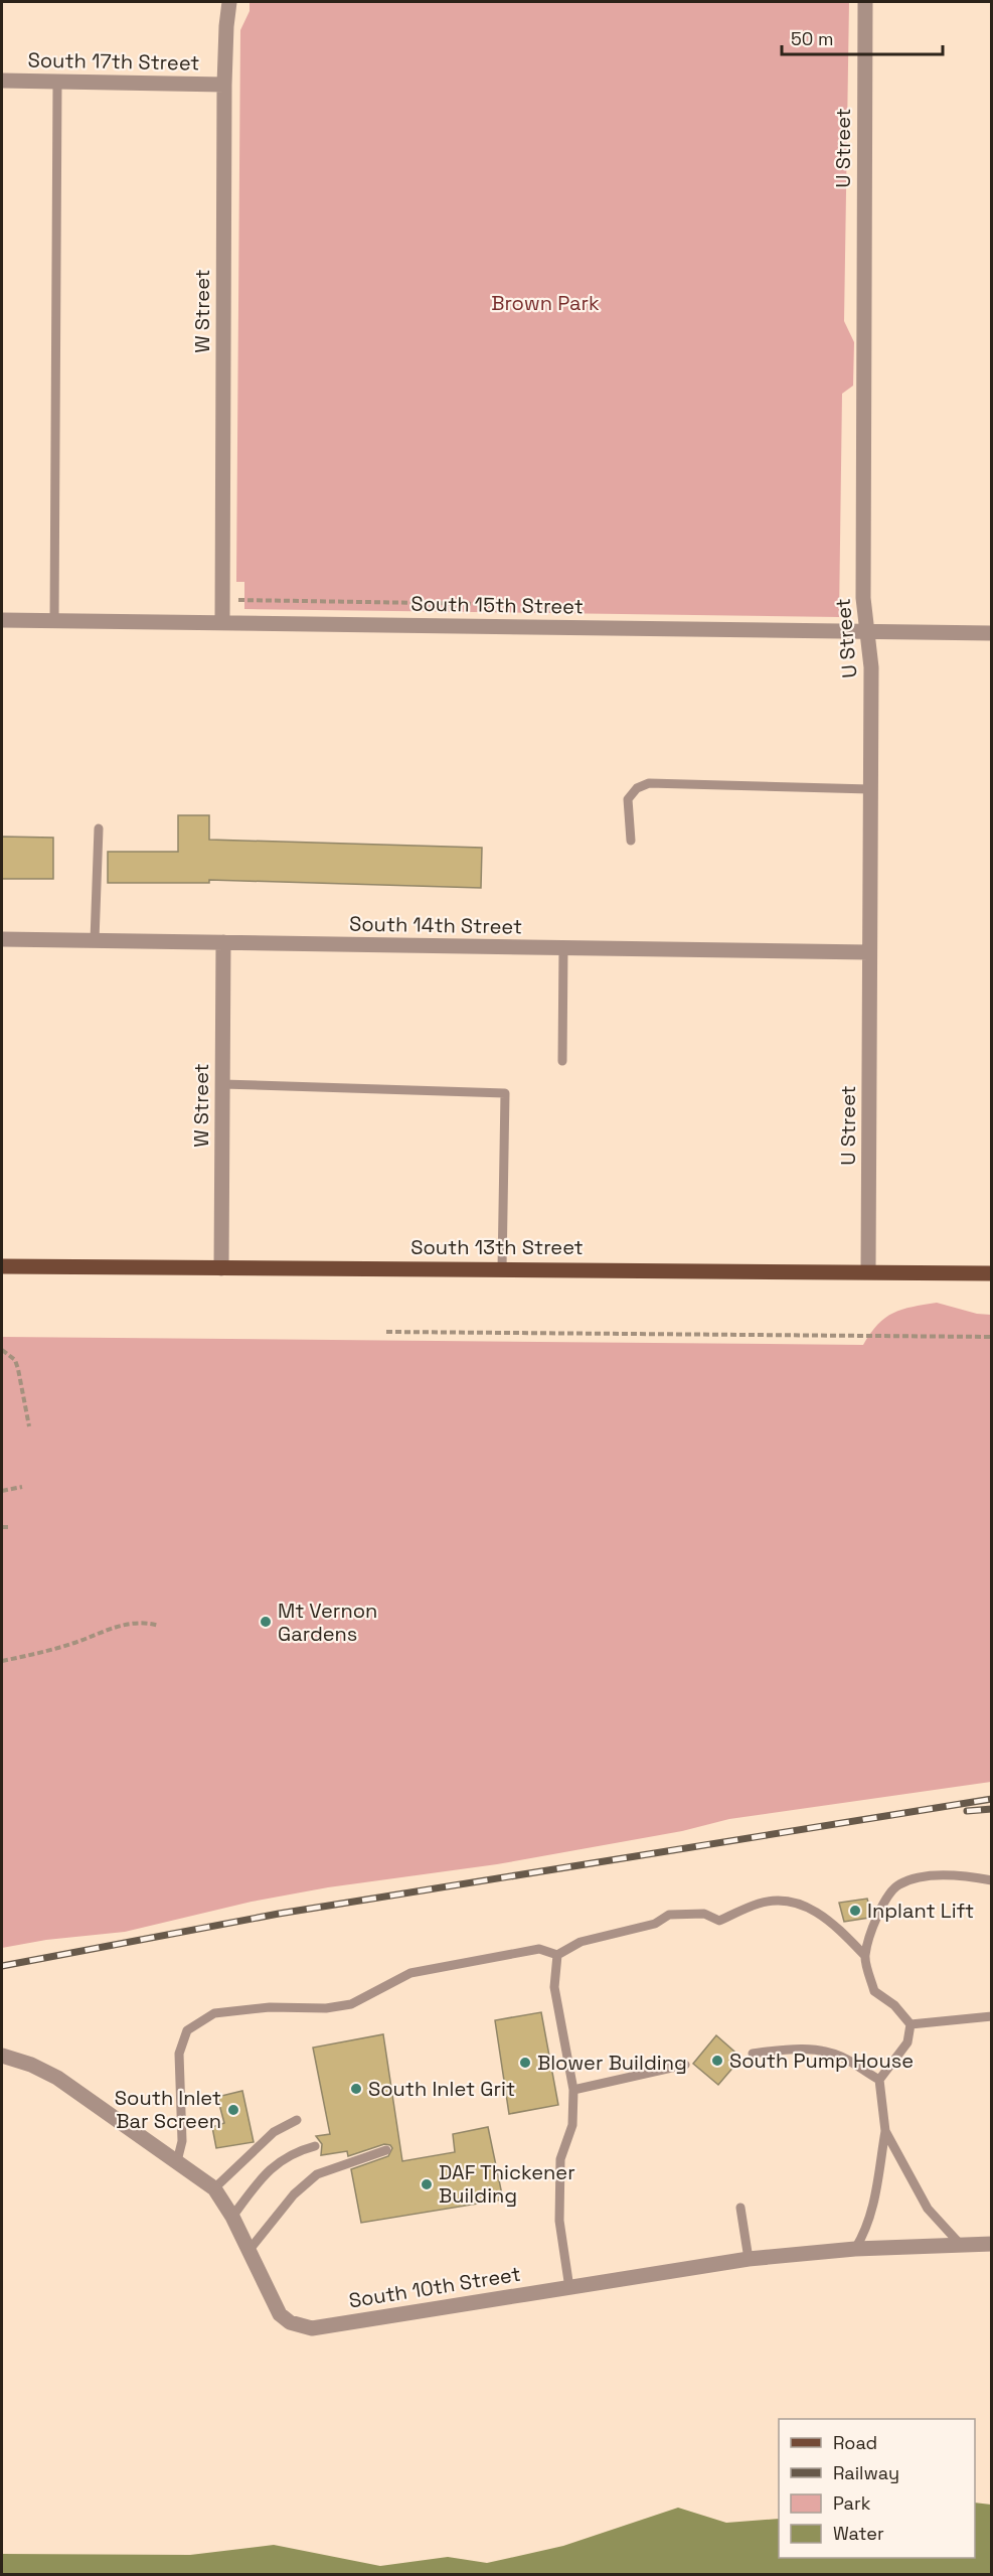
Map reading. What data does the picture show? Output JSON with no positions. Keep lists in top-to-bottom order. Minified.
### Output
{"streets":{"main road":["South 13th Street"],"street":["South 17th Street","U Street","W Street","South 15th Street","South 14th Street","South 10th Street"]},"crossings":[["South 17th Street","W Street"],["U Street","South 15th Street"],["U Street","South 14th Street"],["U Street","South 13th Street"],["W Street","South 15th Street"],["W Street","South 14th Street"],["W Street","South 13th Street"]],"parks":["Brown Park"],"places":["Mt Vernon Gardens","Inplant Lift","South Pump House","Blower Building","South Inlet Grit","South Inlet Bar Screen","DAF Thickener Building"],"legend":["Road","Railway","Park","Water"],"scale_bar":"50 m"}
